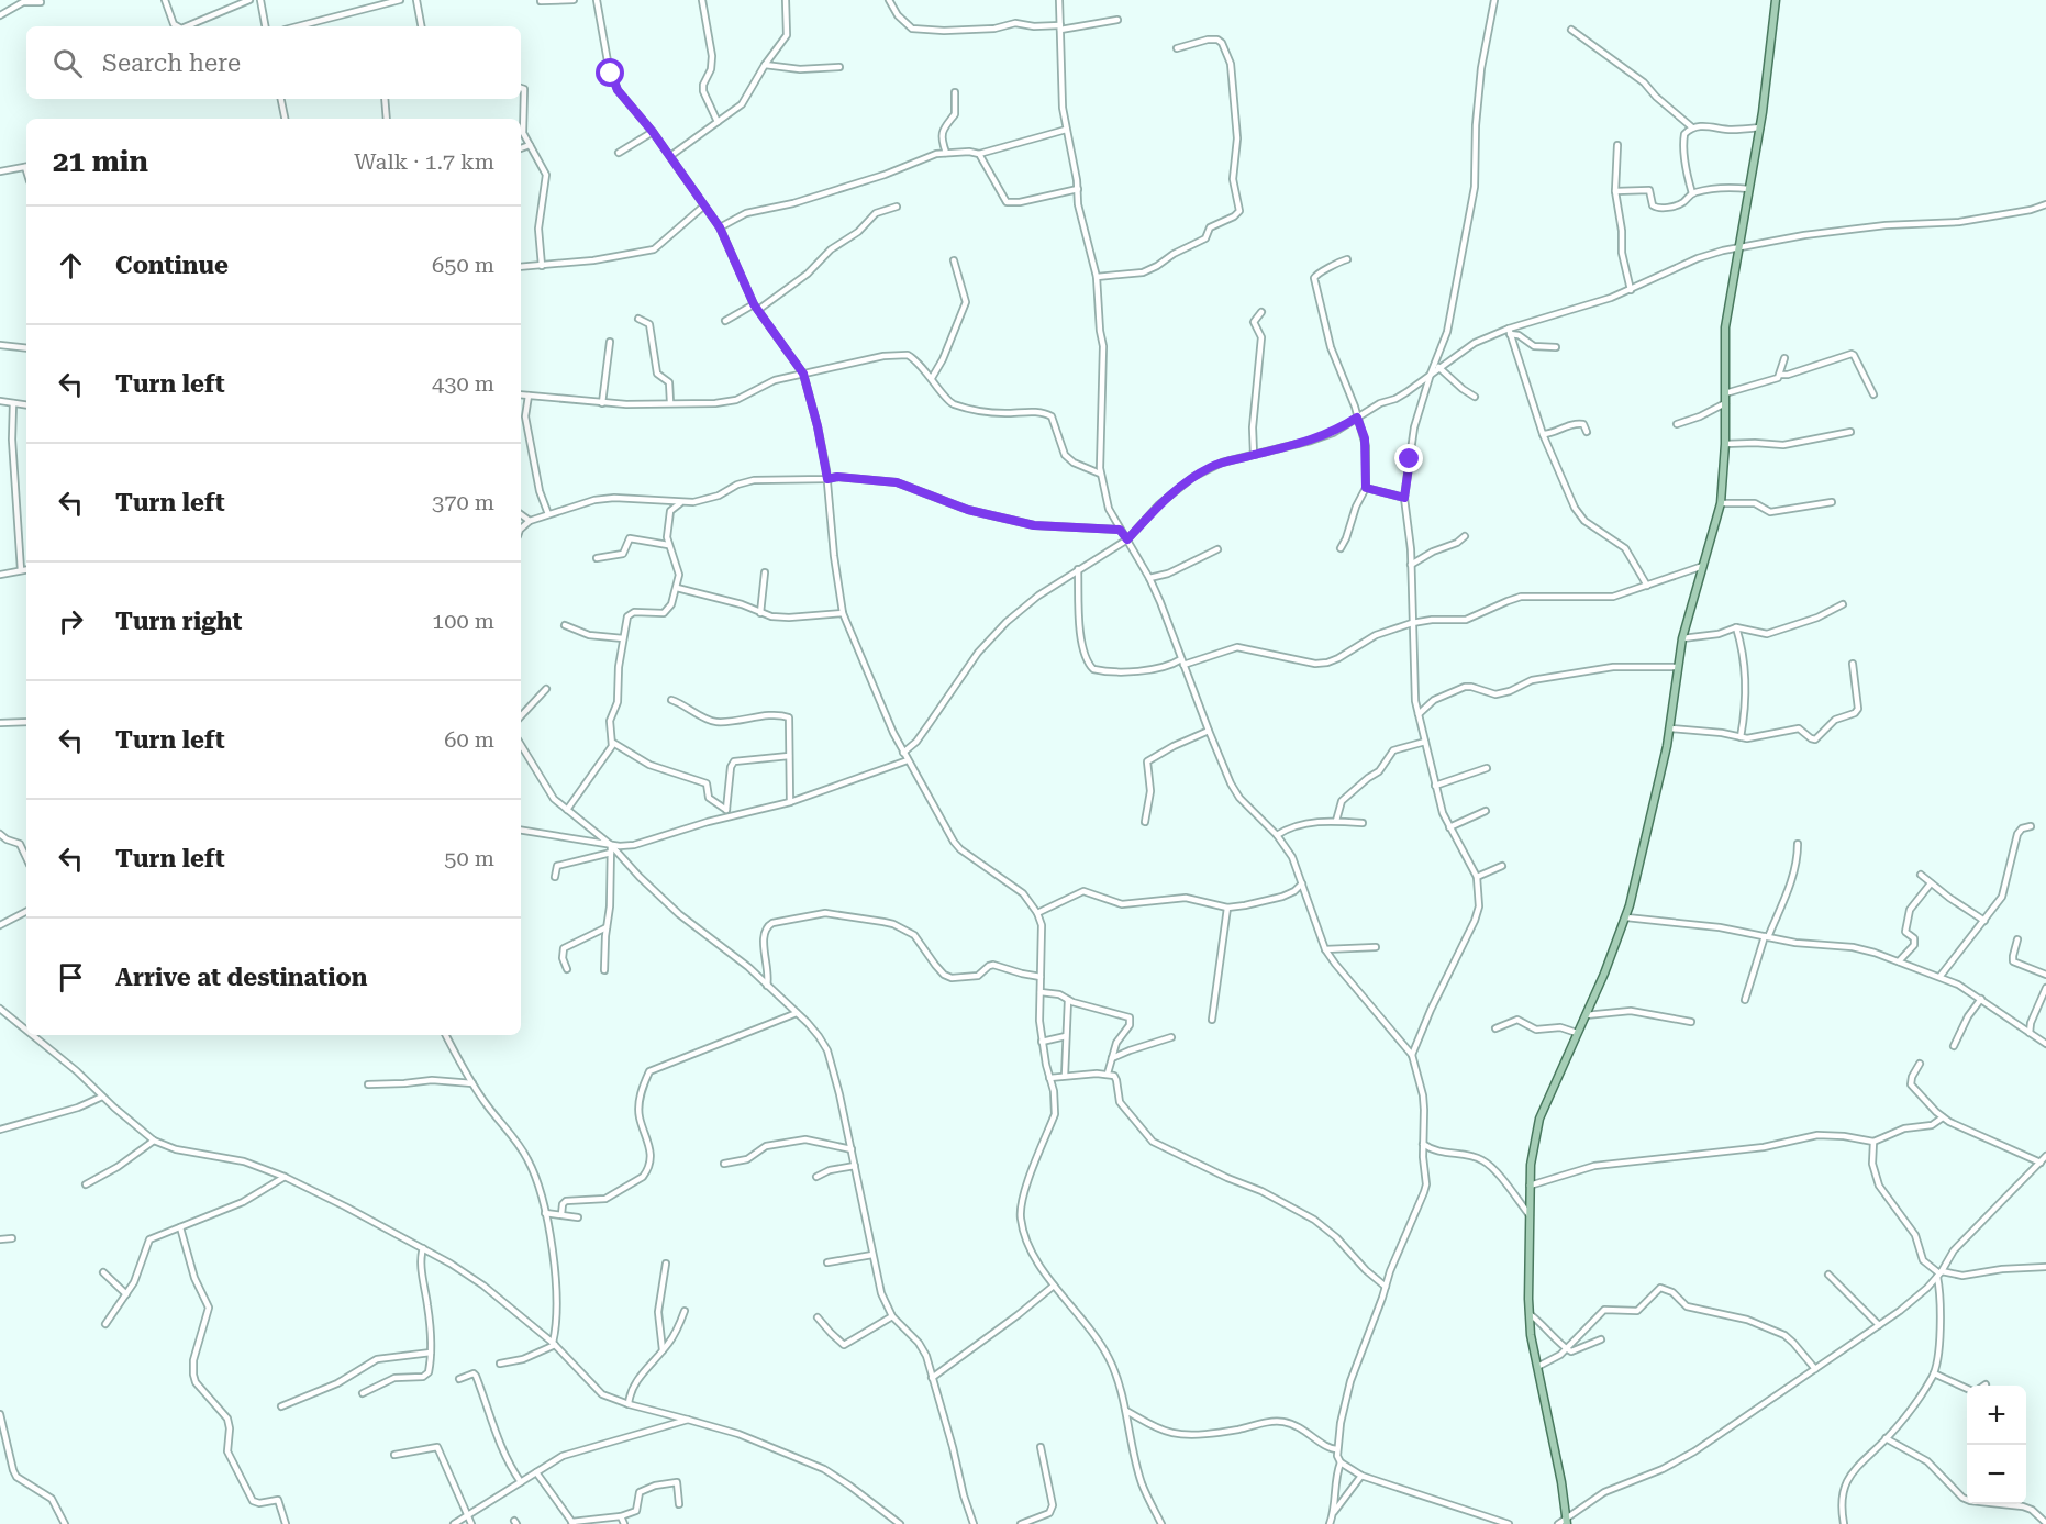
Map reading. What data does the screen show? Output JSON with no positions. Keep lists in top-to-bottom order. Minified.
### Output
{"page":{"search":"Search here","heading":["21 min","Walk · 1.7 km"],"list":[["Continue","650 m"],["Turn left","430 m"],["Turn left","370 m"],["Turn right","100 m"],["Turn left","60 m"],["Turn left","50 m"],"Arrive at destination"],"map_buttons":["+","−"]}}
